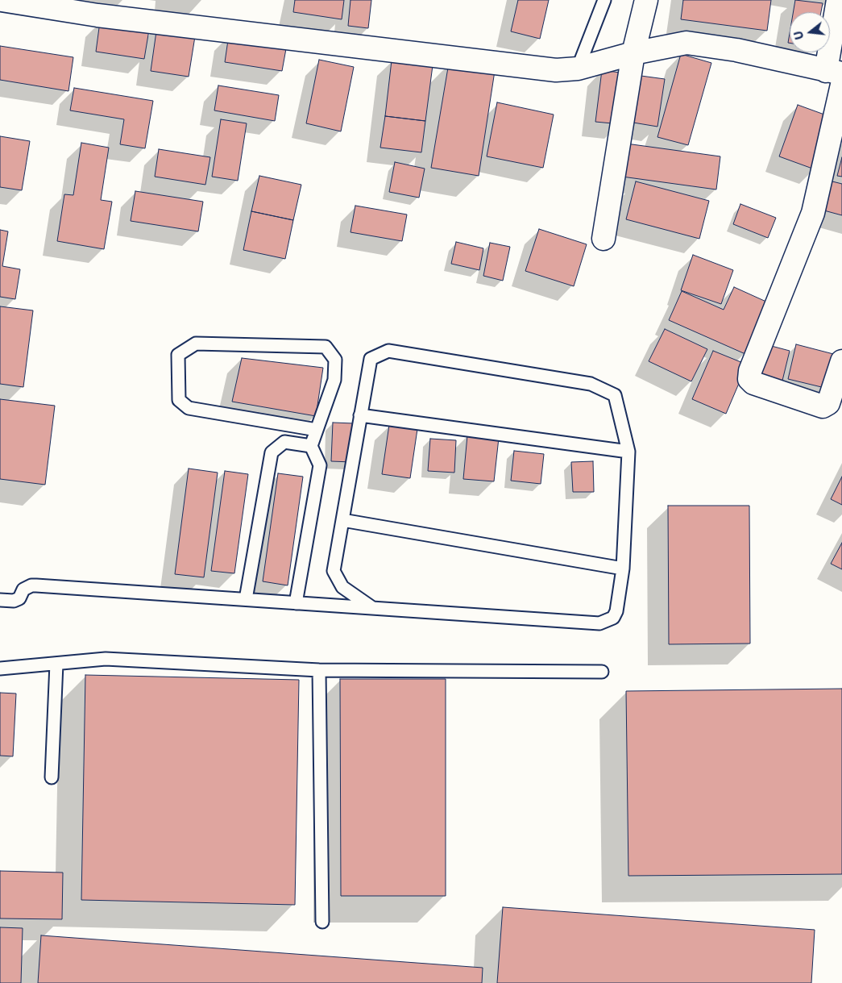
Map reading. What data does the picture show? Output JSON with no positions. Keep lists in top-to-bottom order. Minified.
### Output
{"north":"left"}
